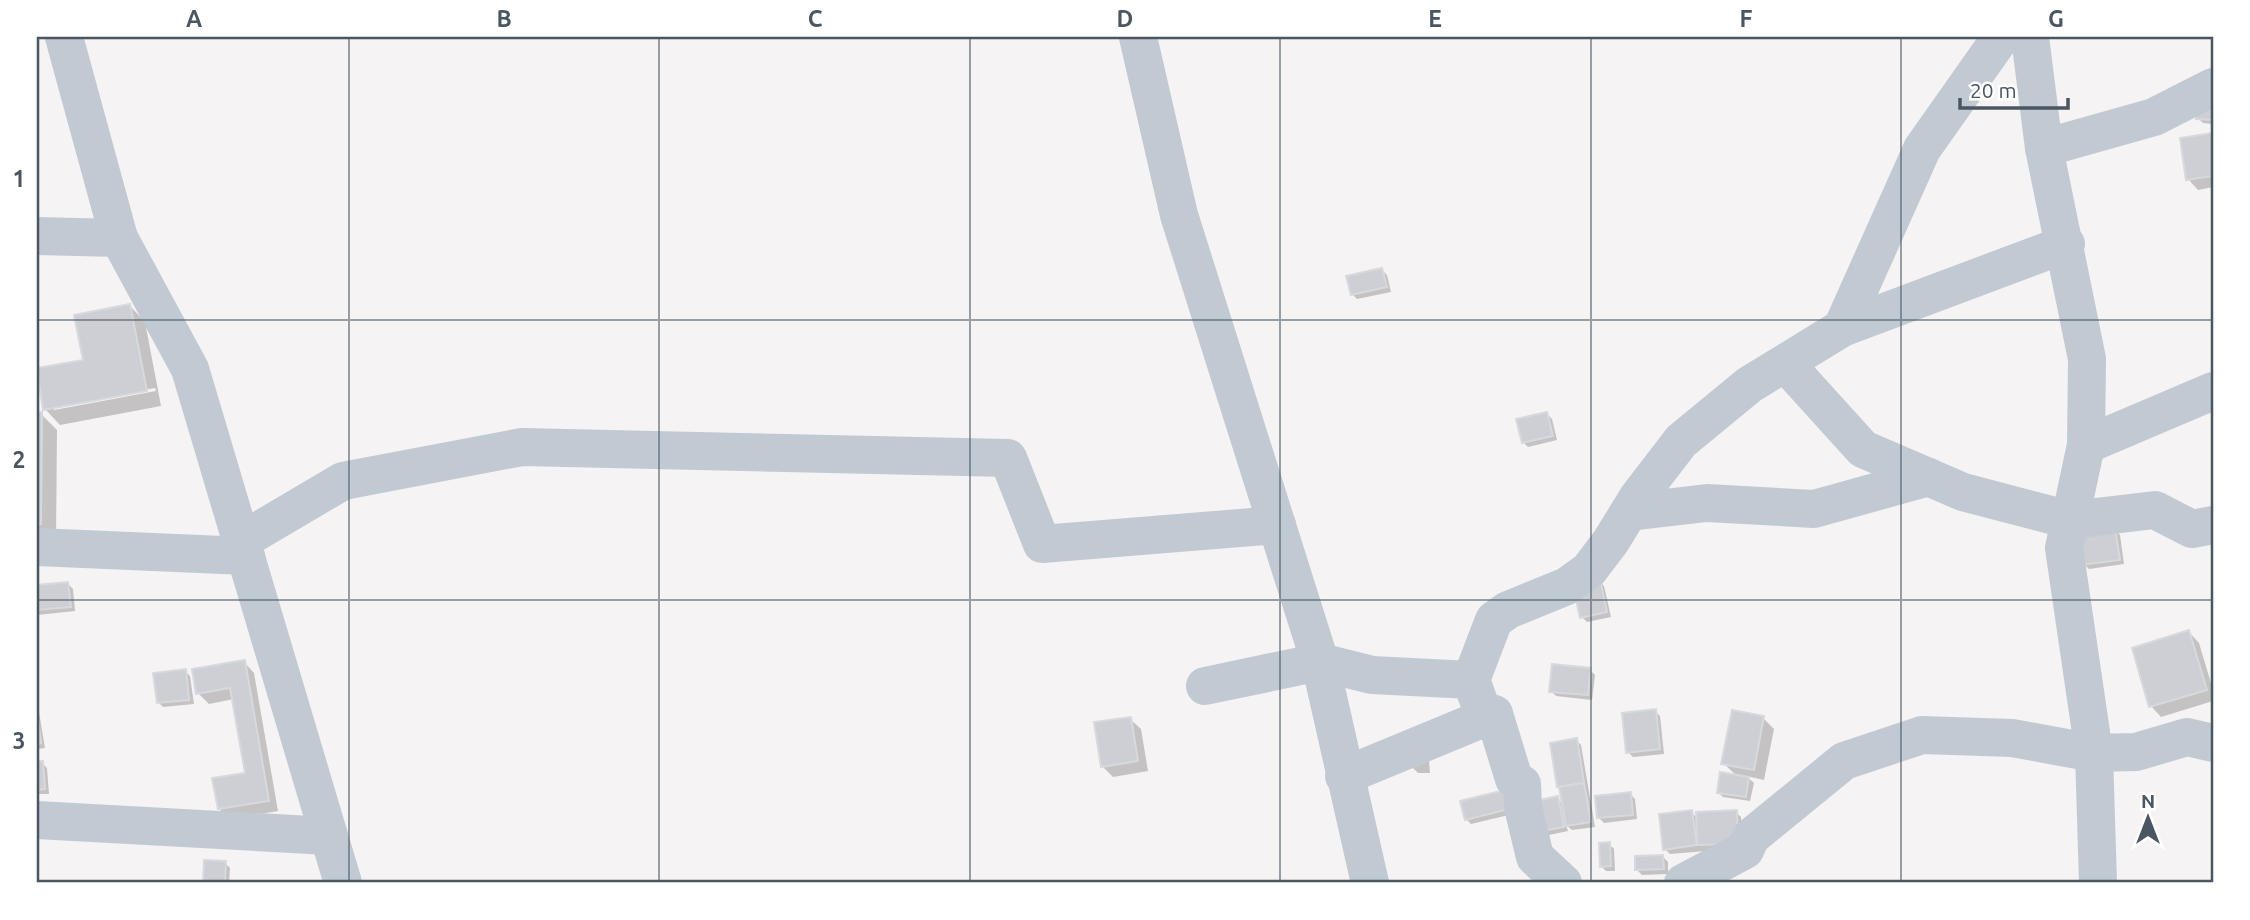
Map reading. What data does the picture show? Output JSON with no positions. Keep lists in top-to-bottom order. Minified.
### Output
{"scale_bar":"20 m","north":"top","grid":{"columns":["A","B","C","D","E","F","G"],"rows":["1","2","3"]}}
